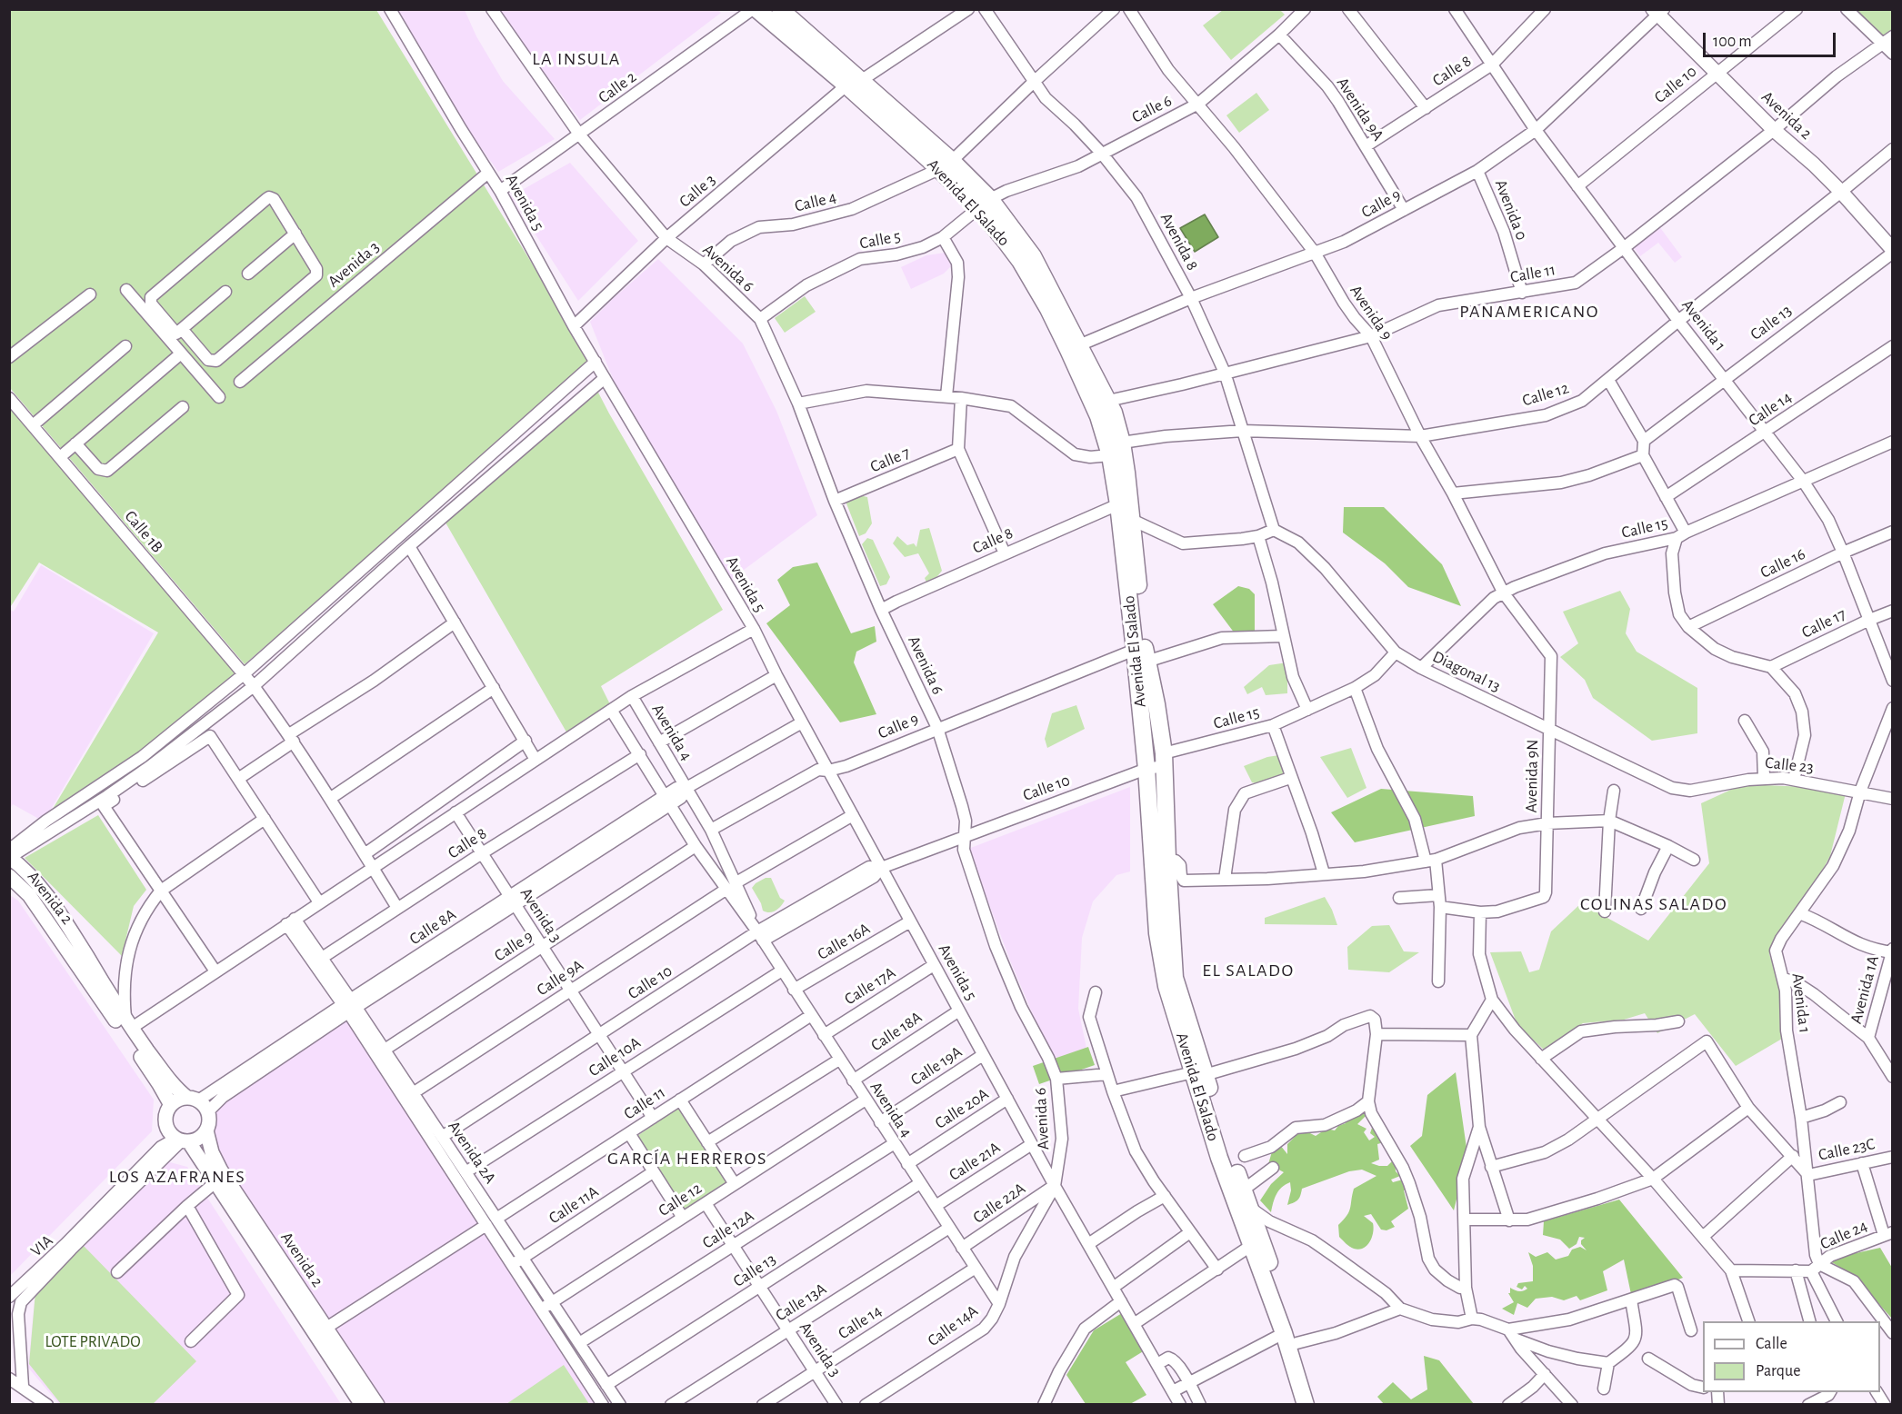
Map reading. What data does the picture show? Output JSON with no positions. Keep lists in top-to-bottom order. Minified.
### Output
{"streets":{"main road":["Avenida El Salado"],"street":["Calle 8","Calle 10","Calle 2","Calle 6","Avenida 9A","Avenida 2","Calle 3","Calle 4","Avenida 5","Calle 9","Avenida 0","Calle 5","Avenida 8","Avenida 3","Avenida 6","Calle 11","Avenida 9","Calle 13","Avenida 1","Calle 12","Calle 14","Calle 7","Calle 15","Calle 1B","Calle 16","Calle 17","Diagonal 13","Avenida 4","Calle 23","Avenida 9N","Calle 8A","Calle 16A","Calle 9A","Calle 17A","Avenida 1A","Calle 18A","Calle 10A","Calle 19A","Calle 20A","Calle 23C","Avenida 2A","Calle 21A","Calle 22A","Calle 11A","Calle 12A","Calle 24","VIA","Calle 13A","Calle 14A"]},"crossings":[["Calle 8","Avenida 9A"],["Calle 8","Avenida El Salado"],["Calle 8","Avenida 3"],["Calle 8","Avenida 6"],["Calle 8","Avenida 1"],["Calle 8","Calle 1B"],["Calle 8","Avenida 4"],["Calle 8","Avenida 2A"],["Calle 10","Avenida 2"],["Calle 10","Avenida 5"],["Calle 10","Avenida El Salado"],["Calle 10","Avenida 3"],["Calle 10","Avenida 6"],["Calle 10","Avenida 1"],["Calle 10","Calle 15"],["Calle 10","Avenida 4"],["Calle 10","Avenida 2A"],["Calle 2","Avenida 5"],["Calle 2","Avenida El Salado"],["Calle 2","Avenida 6"],["Calle 6","Avenida 9A"],["Calle 6","Avenida El Salado"],["Calle 6","Calle 5"],["Calle 6","Avenida 8"],["Calle 6","Avenida 9"],["Avenida 9A","Calle 9"],["Avenida 2","Calle 9"],["Avenida 2","Calle 11"],["Avenida 2","Calle 13"],["Avenida 2","Calle 12"],["Avenida 2","Calle 8A"],["Calle 3","Avenida 5"],["Calle 3","Avenida El Salado"],["Calle 3","Avenida 6"],["Calle 4","Avenida El Salado"],["Calle 4","Avenida 6"],["Avenida 5","Calle 9"],["Avenida 5","Avenida 3"],["Avenida 5","Avenida 6"],["Avenida 5","Calle 8A"],["Avenida 5","Calle 16A"],["Avenida 5","Calle 17A"],["Avenida 5","Calle 18A"],["Avenida 5","Calle 19A"],["Avenida 5","Calle 20A"],["Avenida 5","Calle 21A"],["Avenida 5","Calle 22A"],["Avenida 5","Calle 14A"],["Avenida El Salado","Calle 9"],["Avenida El Salado","Calle 5"],["Avenida El Salado","Calle 11"],["Avenida El Salado","Calle 12"],["Avenida El Salado","Calle 15"],["Calle 9","Avenida 0"],["Calle 9","Avenida 8"],["Calle 9","Avenida 3"],["Calle 9","Avenida 6"],["Calle 9","Avenida 9"],["Calle 9","Avenida 1"],["Calle 9","Avenida 4"],["Calle 9","Avenida 2A"],["Avenida 0","Calle 11"],["Calle 5","Avenida 6"],["Avenida 8","Calle 11"],["Avenida 8","Calle 12"],["Avenida 8","Diagonal 13"],["Avenida 3","Calle 11"],["Avenida 3","Calle 13"],["Avenida 3","Calle 12"],["Avenida 3","Calle 14"],["Avenida 3","Calle 8A"],["Avenida 3","Calle 9A"],["Avenida 3","Calle 10A"],["Avenida 3","Calle 12A"],["Avenida 3","Calle 13A"],["Avenida 6","Calle 7"],["Avenida 6","Calle 22A"],["Avenida 6","Calle 14A"],["Calle 11","Avenida 9"],["Calle 11","Avenida 1"],["Calle 11","Avenida 4"],["Calle 11","Avenida 2A"],["Avenida 9","Calle 12"],["Avenida 9","Calle 15"],["Avenida 9","Avenida 9N"],["Calle 13","Avenida 1"],["Calle 13","Avenida 4"],["Calle 13","Avenida 2A"],["Avenida 1","Calle 12"],["Avenida 1","Calle 14"],["Avenida 1","Calle 15"],["Avenida 1","Calle 16"],["Avenida 1","Calle 17"],["Avenida 1","Calle 23"],["Avenida 1","Avenida 1A"],["Avenida 1","Calle 23C"],["Avenida 1","Calle 24"],["Calle 12","Avenida 4"],["Calle 12","Avenida 2A"],["Calle 14","Avenida 4"],["Calle 15","Diagonal 13"],["Diagonal 13","Calle 23"],["Diagonal 13","Avenida 9N"],["Avenida 4","Calle 8A"],["Avenida 4","Calle 16A"],["Avenida 4","Calle 9A"],["Avenida 4","Calle 17A"],["Avenida 4","Calle 18A"],["Avenida 4","Calle 10A"],["Avenida 4","Calle 19A"],["Avenida 4","Calle 20A"],["Avenida 4","Calle 21A"],["Avenida 4","Calle 22A"],["Avenida 4","Calle 12A"],["Avenida 4","Calle 13A"],["Avenida 4","Calle 14A"],["Calle 8A","Avenida 2A"],["Calle 9A","Avenida 2A"],["Calle 10A","Avenida 2A"],["Avenida 2A","Calle 11A"],["Avenida 2A","Calle 12A"],["Calle 22A","Calle 14A"]],"districts":["LA INSULA","PANAMERICANO","COLINAS SALADO","EL SALADO","GARCÍA HERREROS","LOS AZAFRANES"],"parks":["LOTE PRIVADO"],"legend":["Calle","Parque"],"scale_bar":"100 m"}
